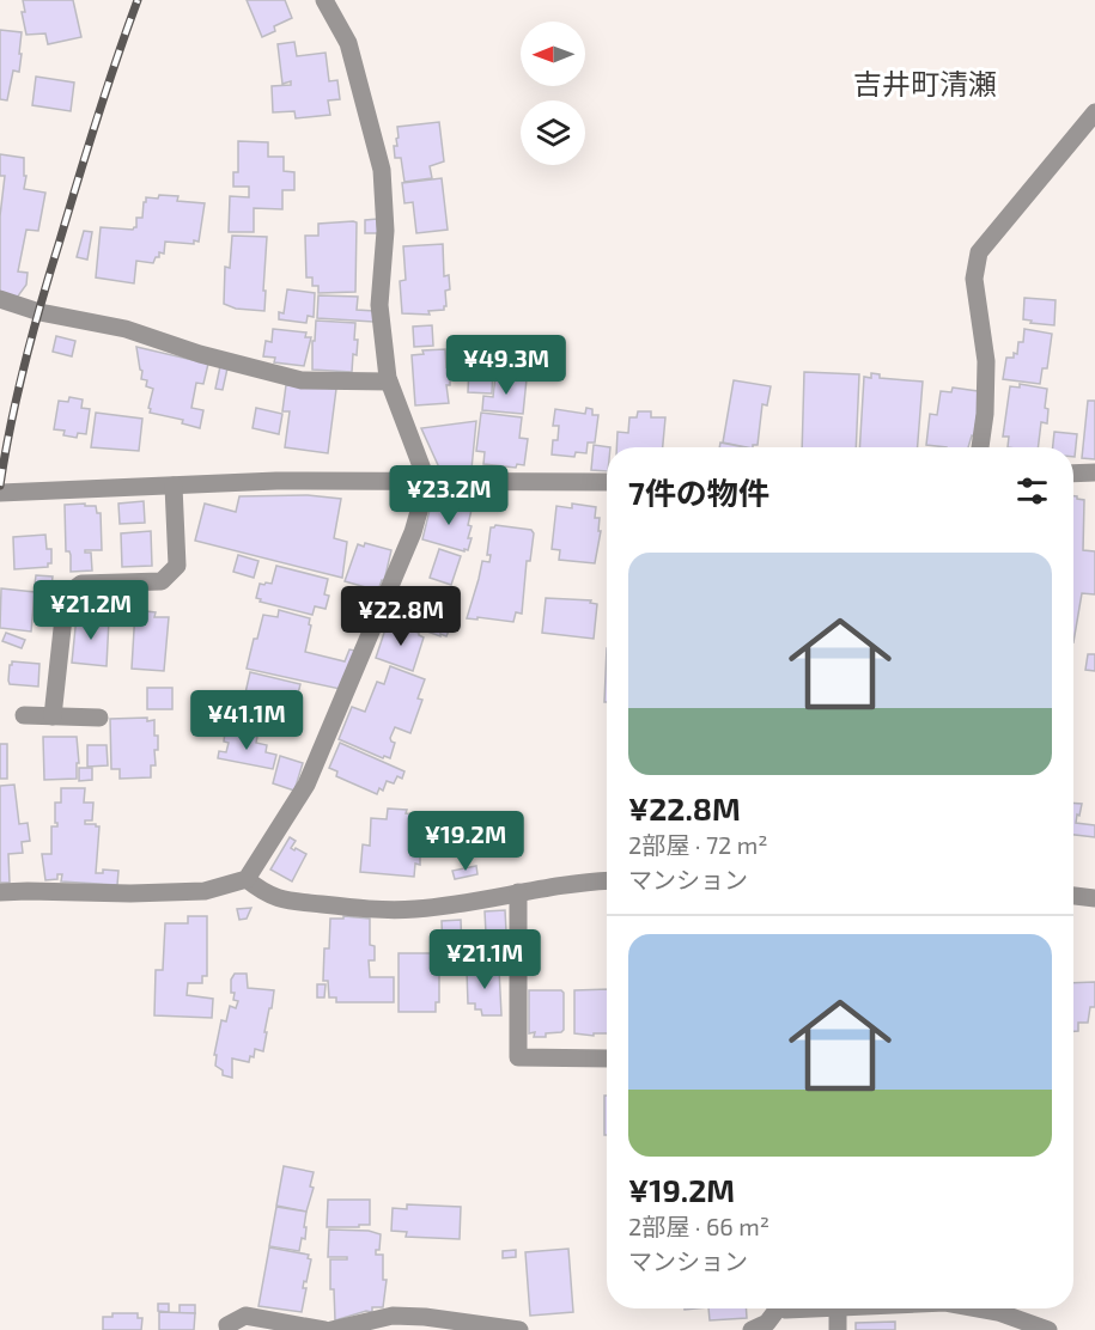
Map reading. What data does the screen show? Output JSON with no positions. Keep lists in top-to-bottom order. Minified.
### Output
{"districts":["吉井町清瀬"],"north":"left","page":{"price":["¥49.3M","¥23.2M","¥21.2M","¥22.8M","¥41.1M","¥19.2M","¥21.1M"],"heading":"7件の物件","list":[{"name":"¥22.8M","note":"2部屋 · 72 m² · マンション"},{"name":"¥19.2M","note":"2部屋 · 66 m² · マンション"}]}}
